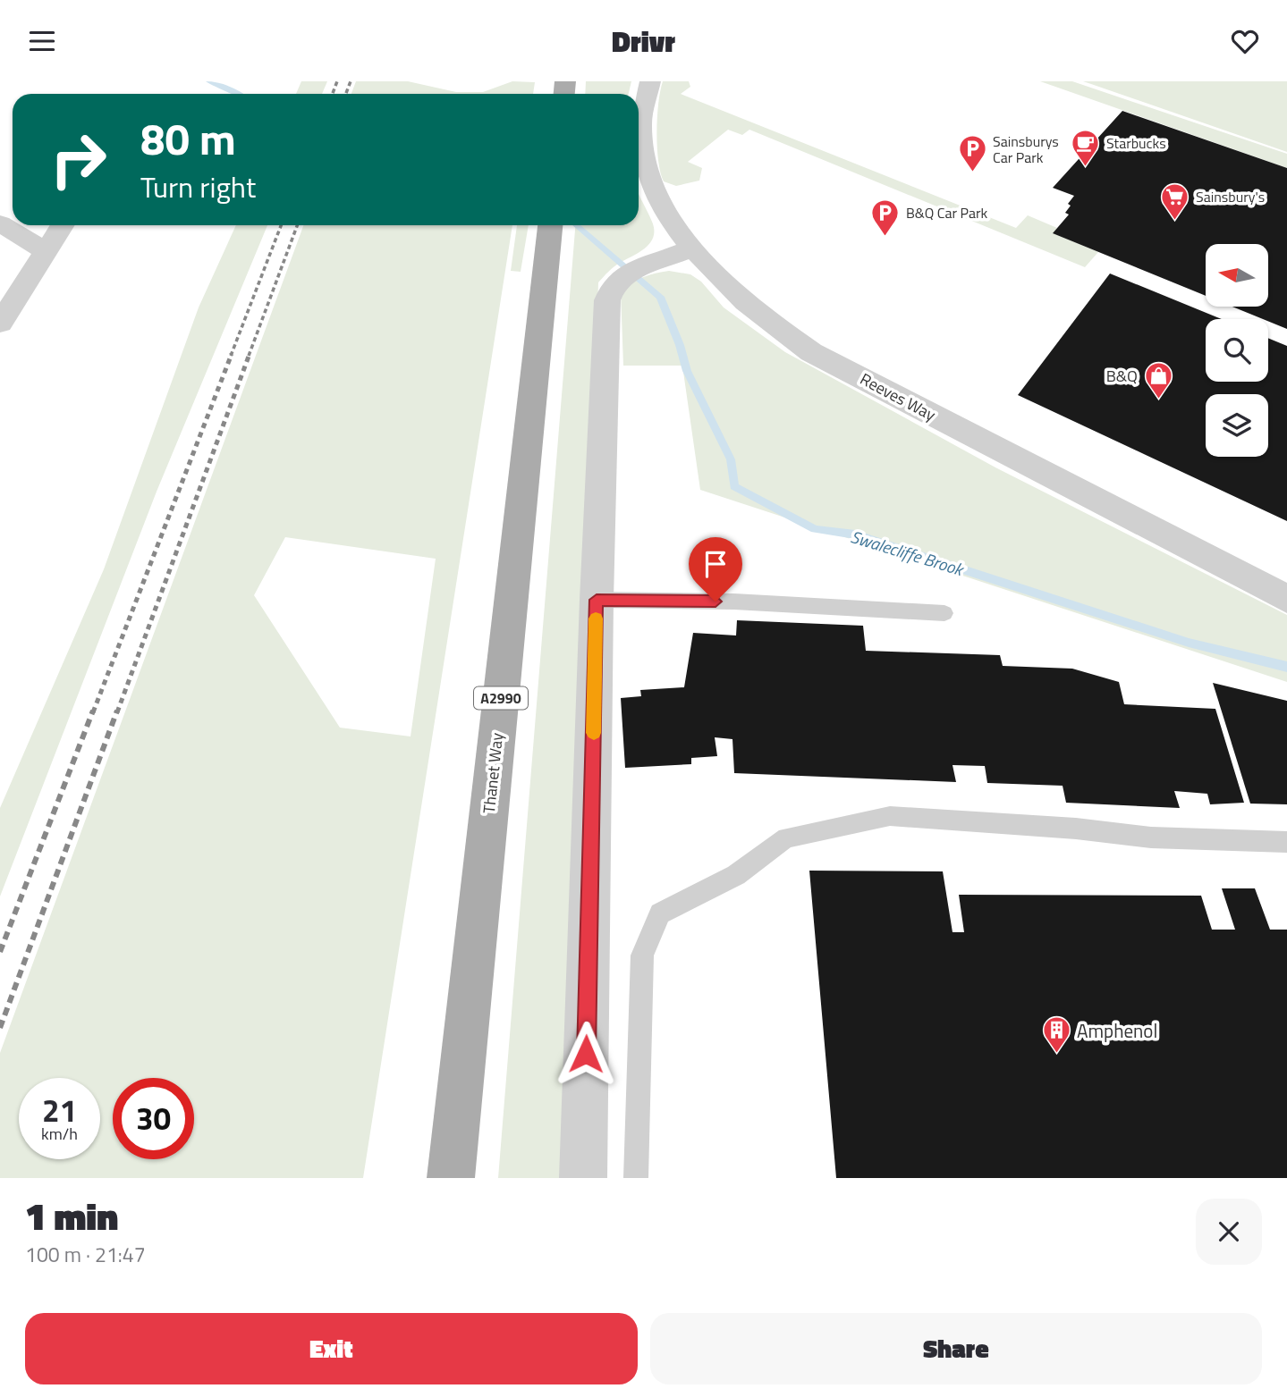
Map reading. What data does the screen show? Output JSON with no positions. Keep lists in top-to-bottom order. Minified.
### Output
{"streets":{"main road":["A2990","Thanet Way"],"street":["Reeves Way"]},"water":["Swalecliffe Brook"],"places":{"cafe":["Starbucks"],"parking":["Sainsburys Car Park","B&Q Car Park"],"supermarket":["Sainsbury's"],"shop":["B&Q"],"building":["Amphenol"]},"north":"left","page":{"header":"Drivr","turn":["80 m","Turn right"],"speed":"21 km/h","limit":"30","heading":["1 min","100 m · 21:47"],"buttons":["Exit","Share"]}}
